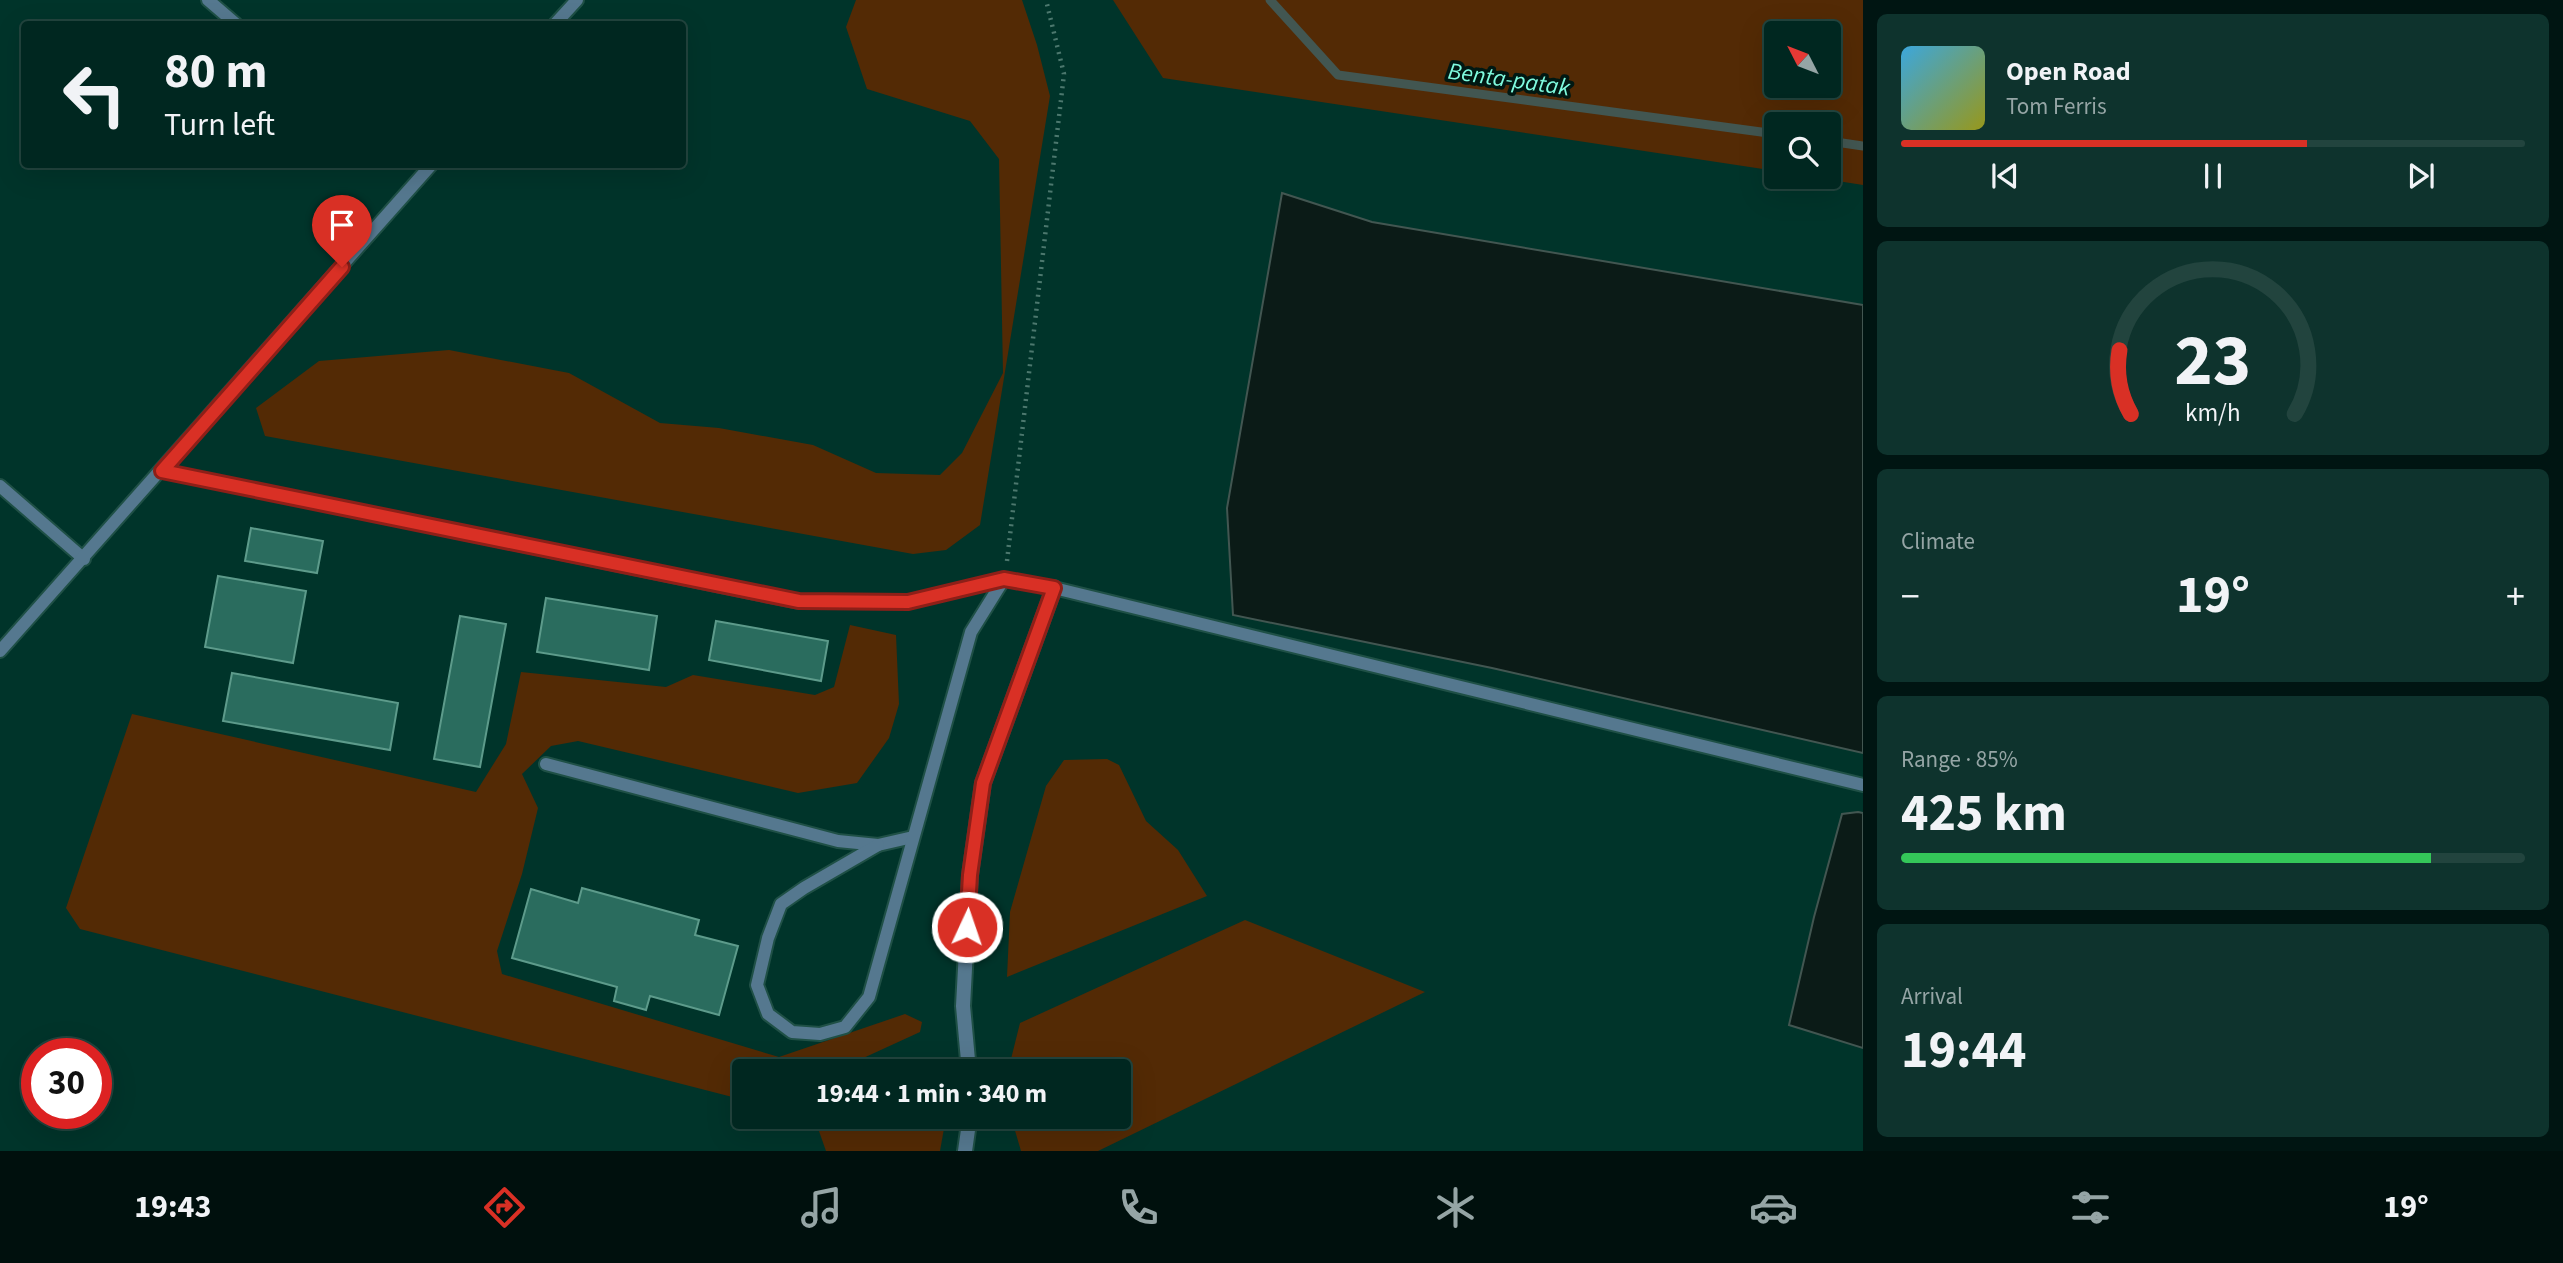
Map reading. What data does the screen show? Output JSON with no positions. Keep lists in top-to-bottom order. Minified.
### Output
{"water":["Benta-patak"],"north":"top left","page":{"turn":["80 m","Turn left"],"song":["Open Road","Tom Ferris"],"tile":["Climate",["Range · 85%","425 km"],["Arrival","19:44"]],"heat":["−","19°","+"],"limit":"30","trip":"19:44 · 1 min · 340 m","tabs":["19:43","19°"],"gauge":["23","km/h"]}}
